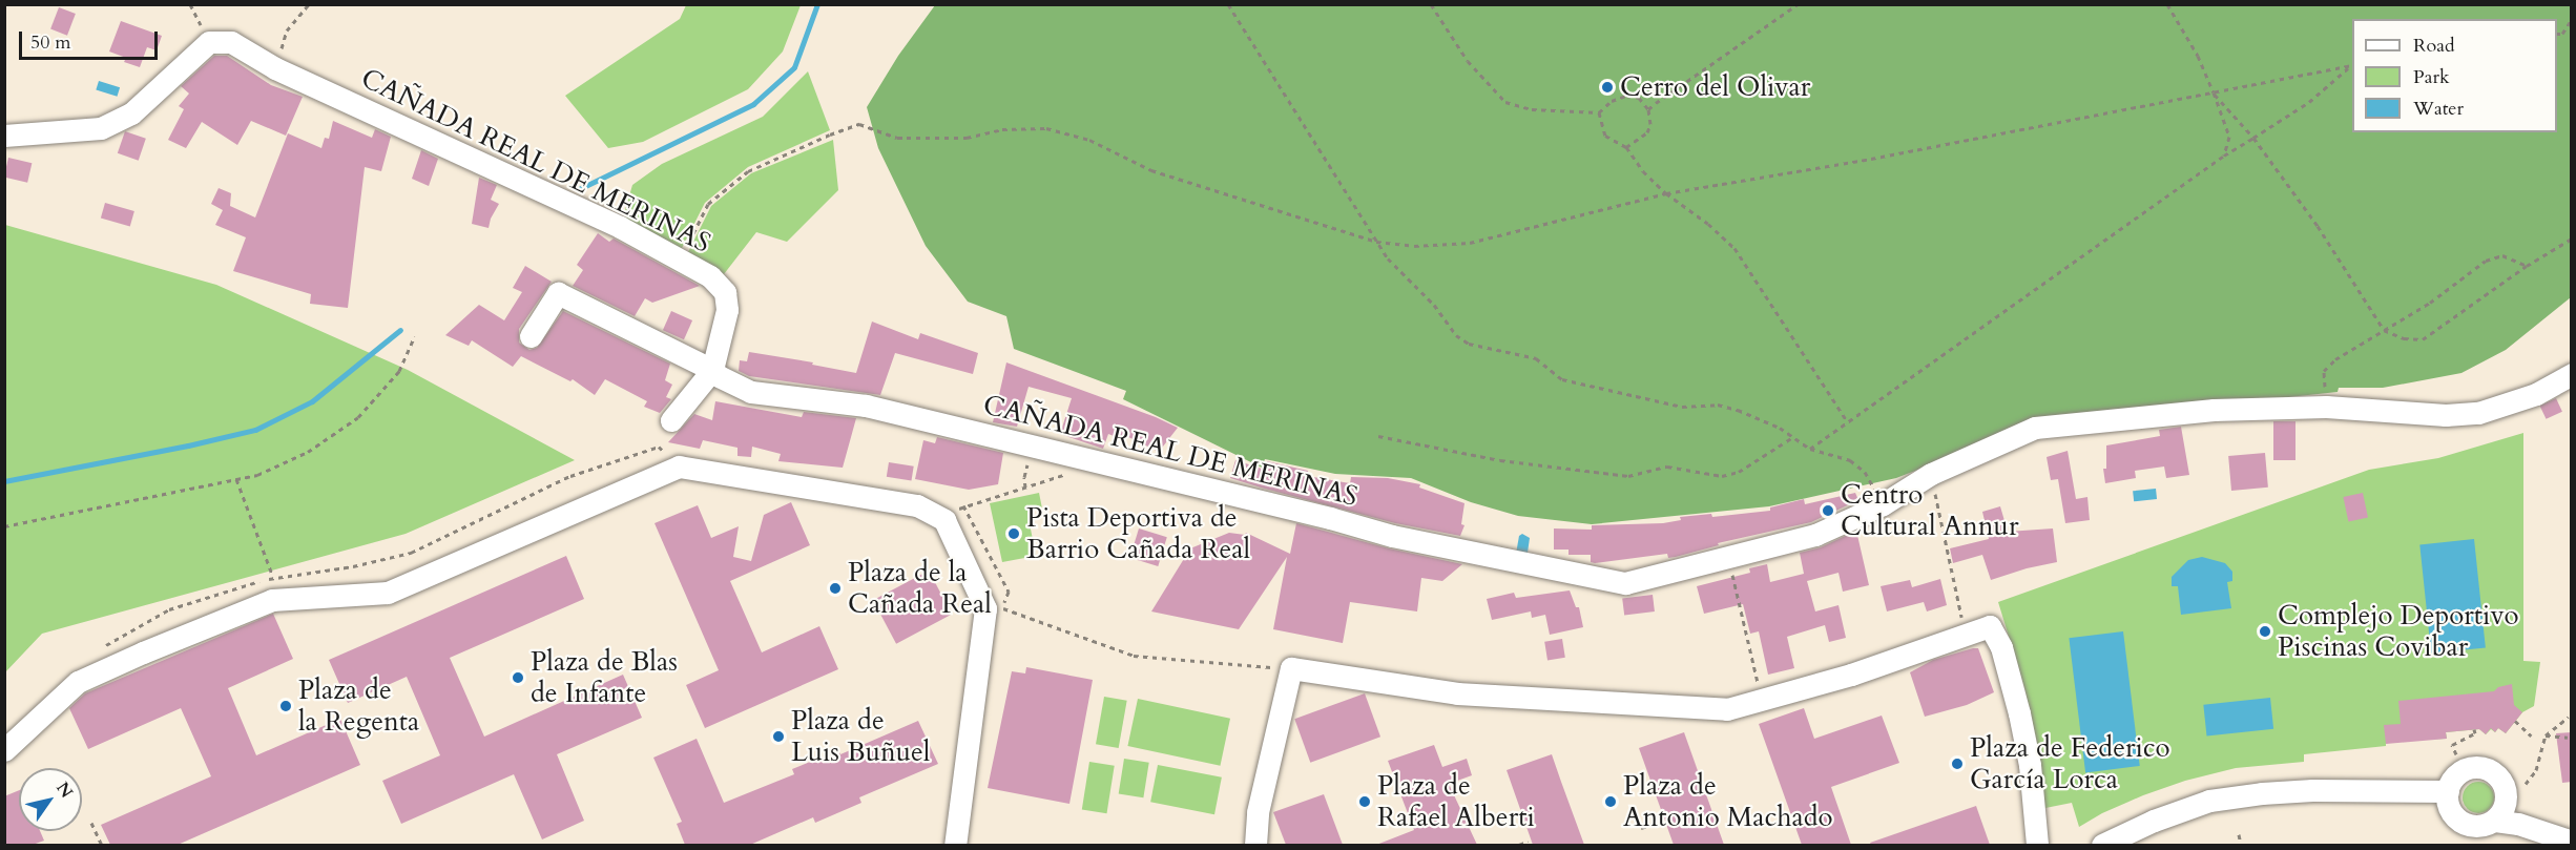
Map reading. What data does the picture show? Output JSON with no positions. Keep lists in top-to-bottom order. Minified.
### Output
{"streets":{"street":["CAÑADA REAL DE MERINAS"]},"places":["Cerro del Olivar","Centro Cultural Annur","Pista Deportiva de Barrio Cañada Real","Plaza de la Cañada Real","Complejo Deportivo Piscinas Covibar","Plaza de Blas de Infante","Plaza de la Regenta","Plaza de Luis Buñuel","Plaza de Federico García Lorca","Plaza de Rafael Alberti","Plaza de Antonio Machado"],"legend":["Road","Park","Water"],"scale_bar":"50 m","north":"top right"}
